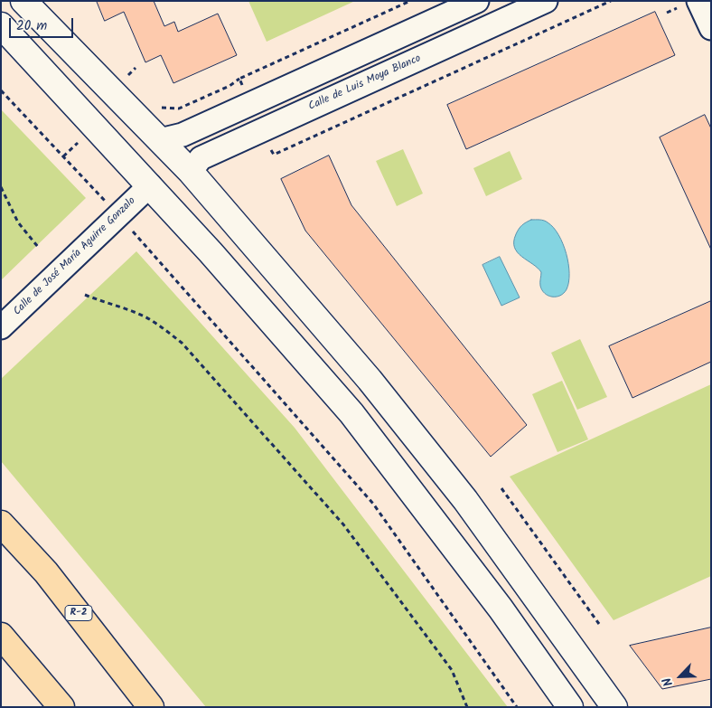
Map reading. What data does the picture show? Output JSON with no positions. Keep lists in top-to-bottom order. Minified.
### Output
{"streets":{"highway":["R-2"],"street":["Calle de Luis Moya Blanco","Calle de José María Aguirre Gonzalo"]},"scale_bar":"20 m","north":"bottom left"}
